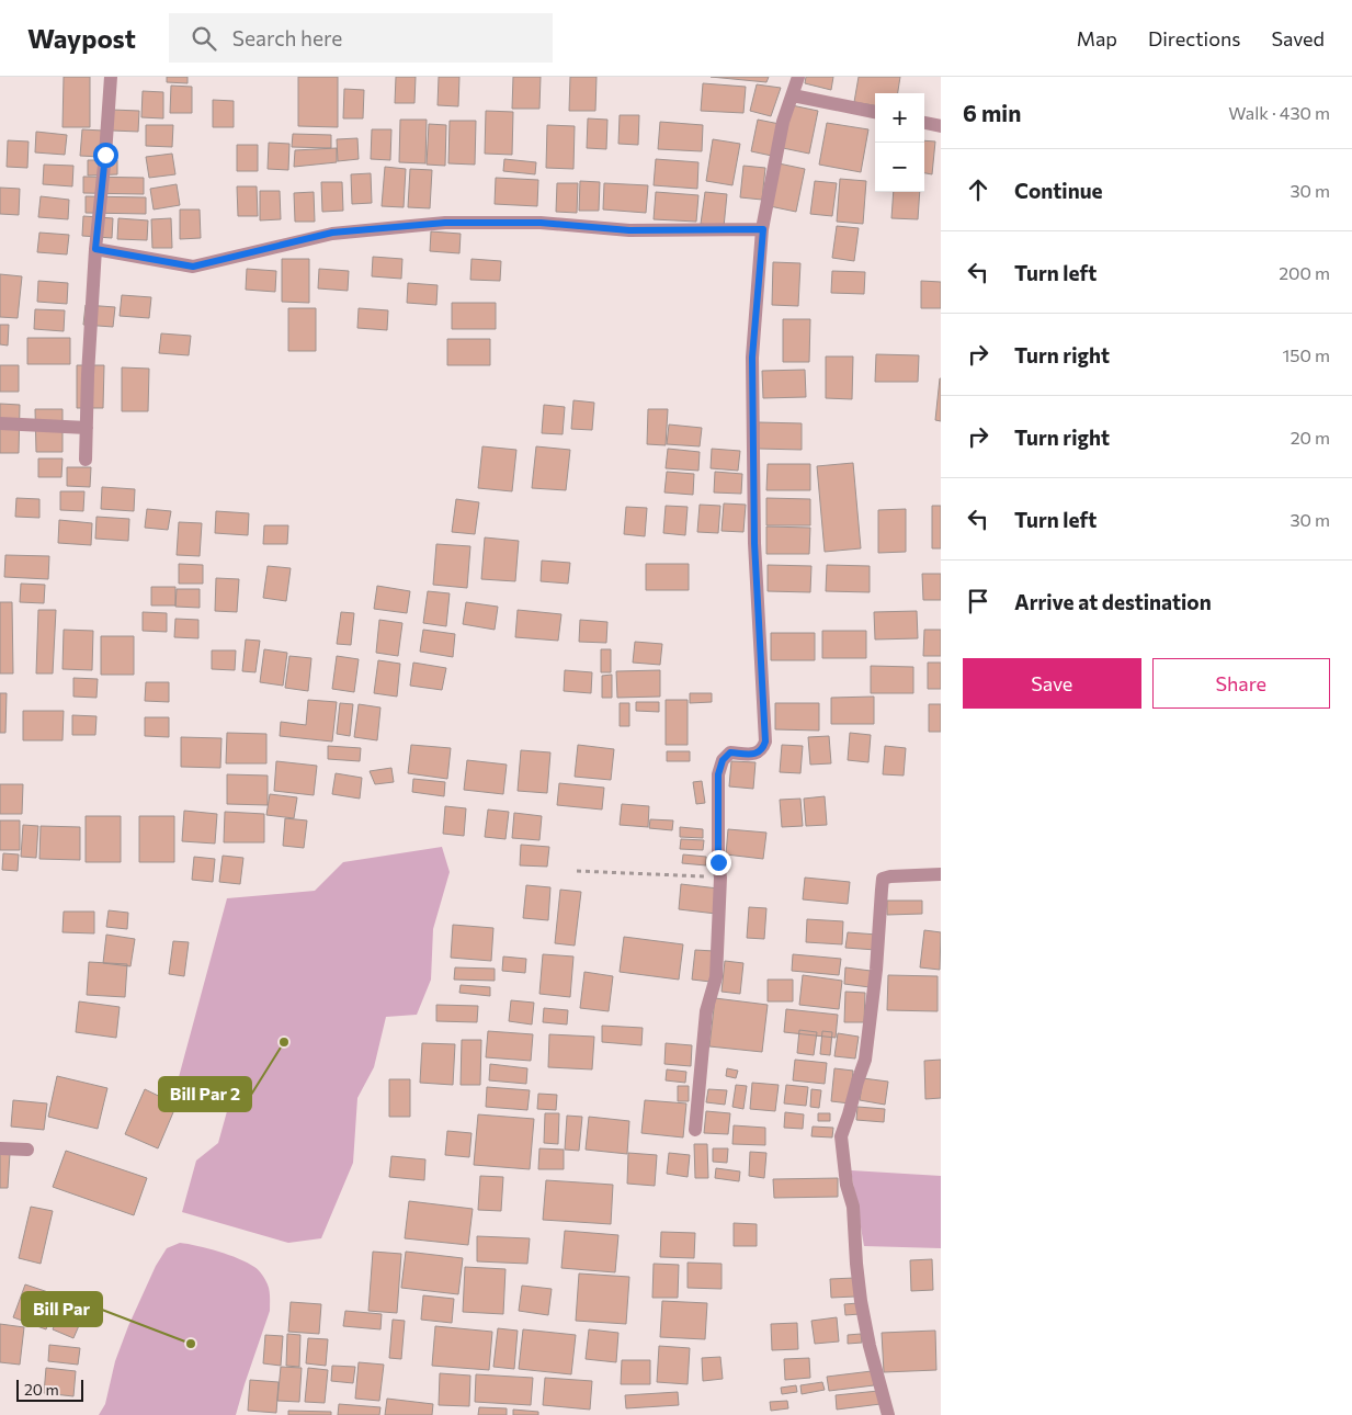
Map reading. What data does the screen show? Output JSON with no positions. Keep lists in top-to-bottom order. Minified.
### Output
{"places":["Bill Par 2","Bill Par"],"scale_bar":"20 m","page":{"header":"Waypost","search":"Search here","nav":["Map","Directions","Saved"],"heading":["6 min","Walk · 430 m"],"map_buttons":["+","−"],"list":[["Continue","30 m"],["Turn left","200 m"],["Turn right","150 m"],["Turn right","20 m"],["Turn left","30 m"],"Arrive at destination"],"buttons":["Save","Share"],"scale":"20 m"}}
